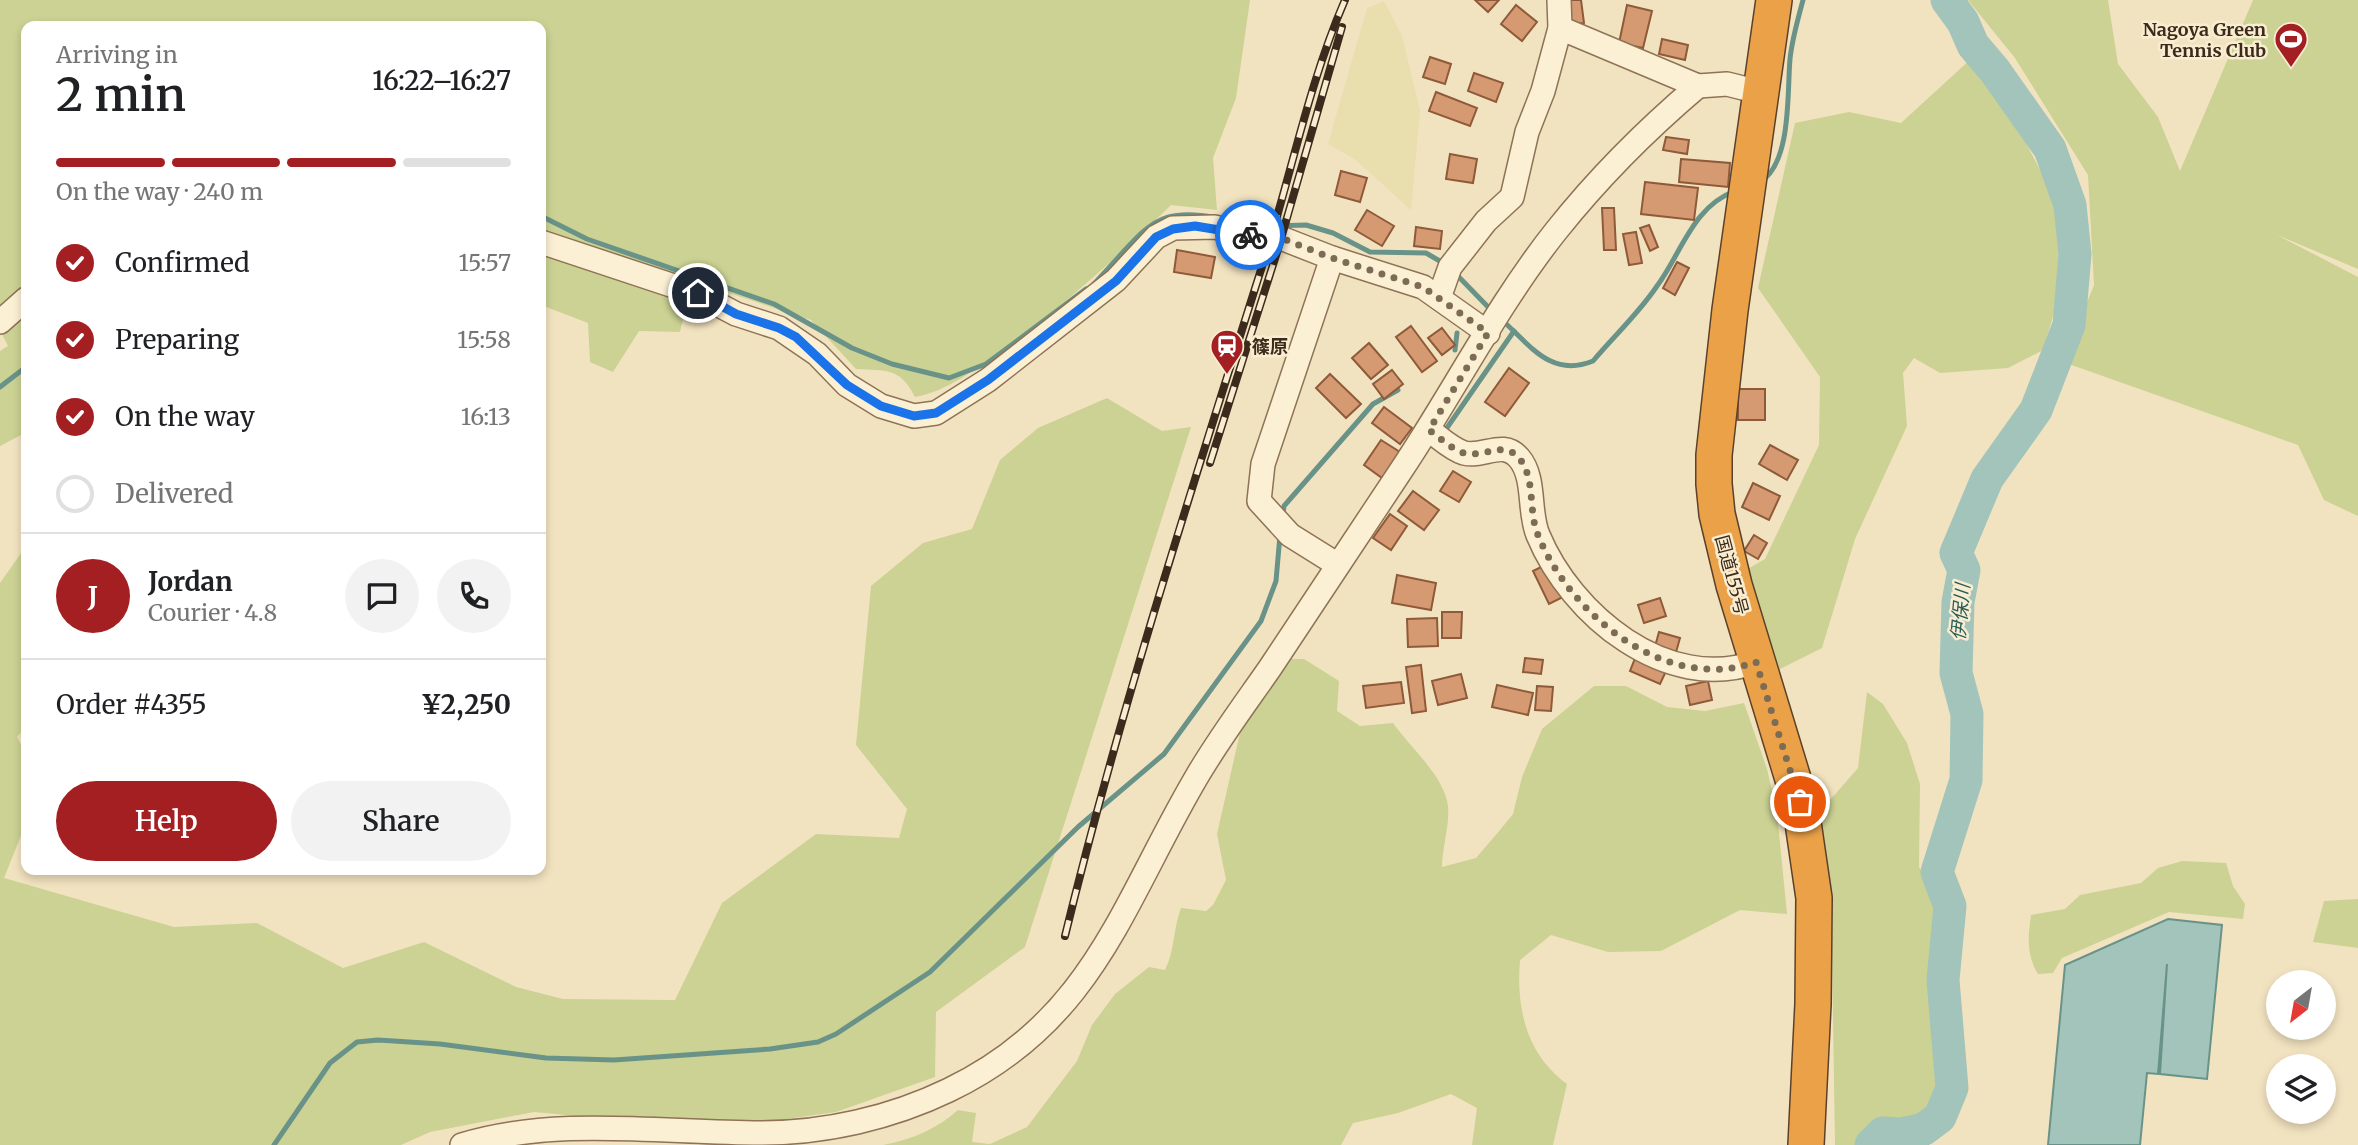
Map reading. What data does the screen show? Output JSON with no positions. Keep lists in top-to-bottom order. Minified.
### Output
{"streets":{"highway":["国道155号"]},"water":["伊保川"],"places":{"sports":["Nagoya Green Tennis Club"],"station":["篠原"]},"north":"bottom left","page":{"heading":["2 min","Arriving in","16:22–16:27"],"panel":["Jordan","Courier · 4.8","Order #4355","¥2,250"],"bar":"On the way · 240 m","list":[["Confirmed","15:57"],["Preparing","15:58"],["On the way","16:13"],"Delivered"],"round":"J","buttons":["Help","Share"]}}
